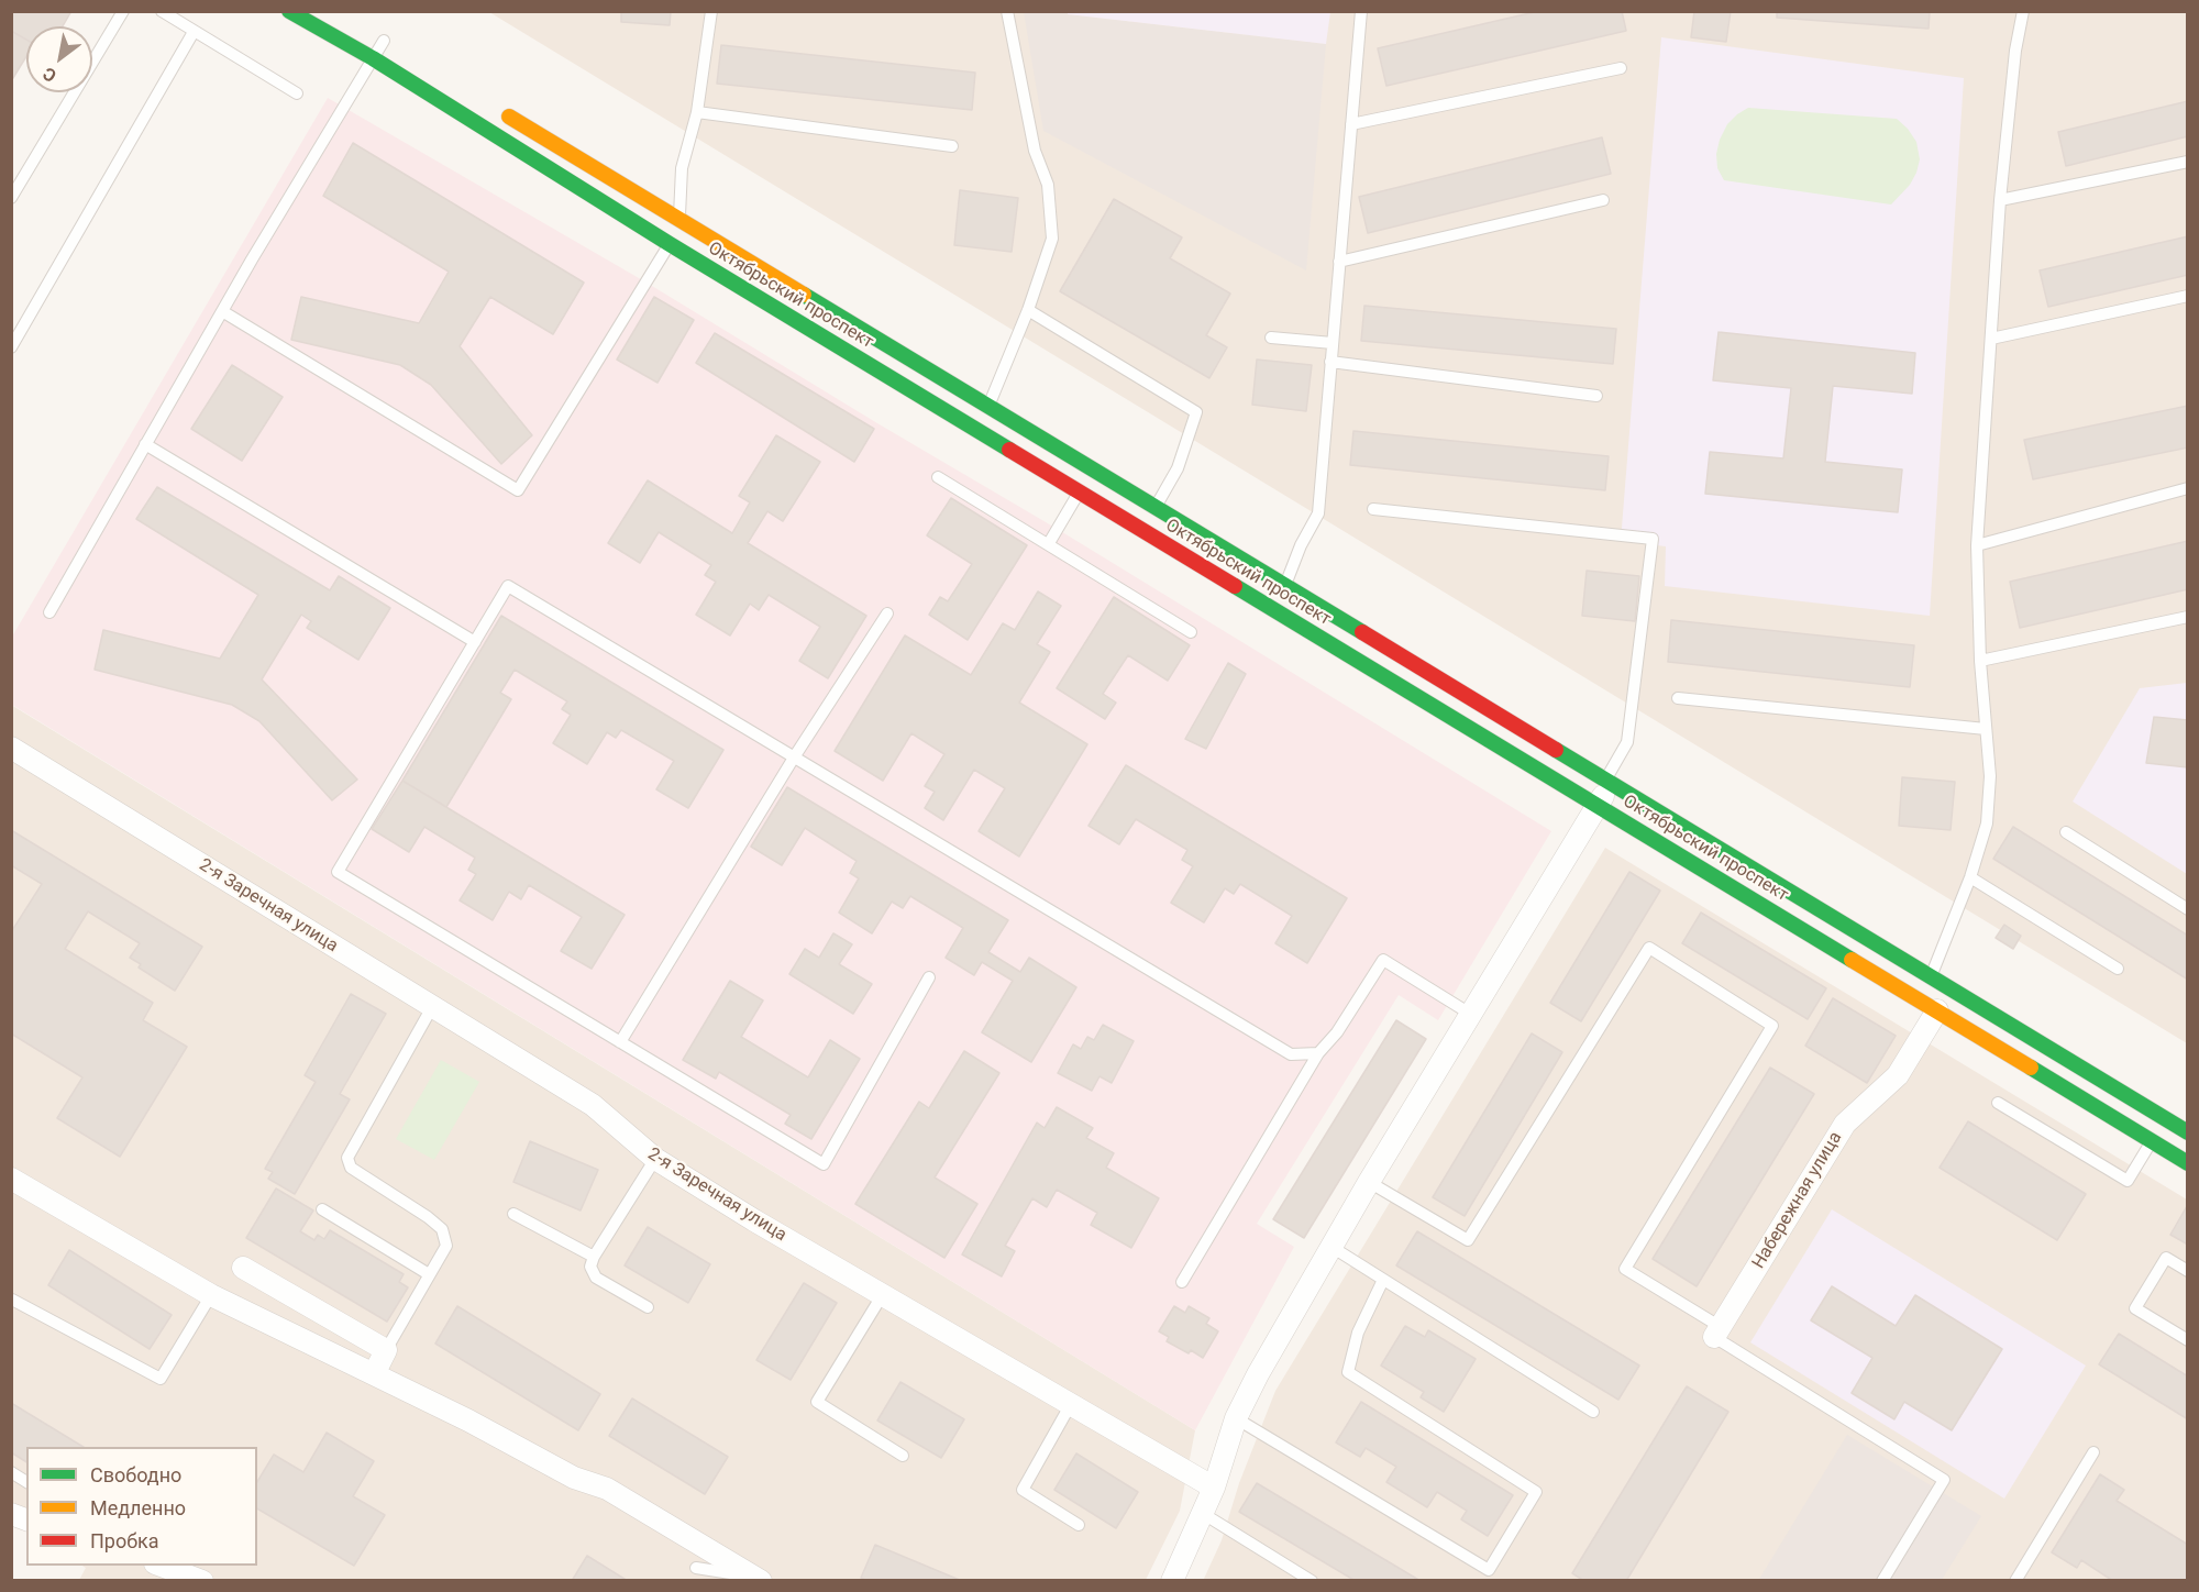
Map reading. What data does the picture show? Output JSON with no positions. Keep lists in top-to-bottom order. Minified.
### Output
{"streets":{"main road":["Октябрьский проспект"],"street":["2-я Заречная улица","Набережная улица"]},"crossings":[["Октябрьский проспект","Набережная улица"]],"legend":["Свободно","Медленно","Пробка"],"north":"bottom left"}
